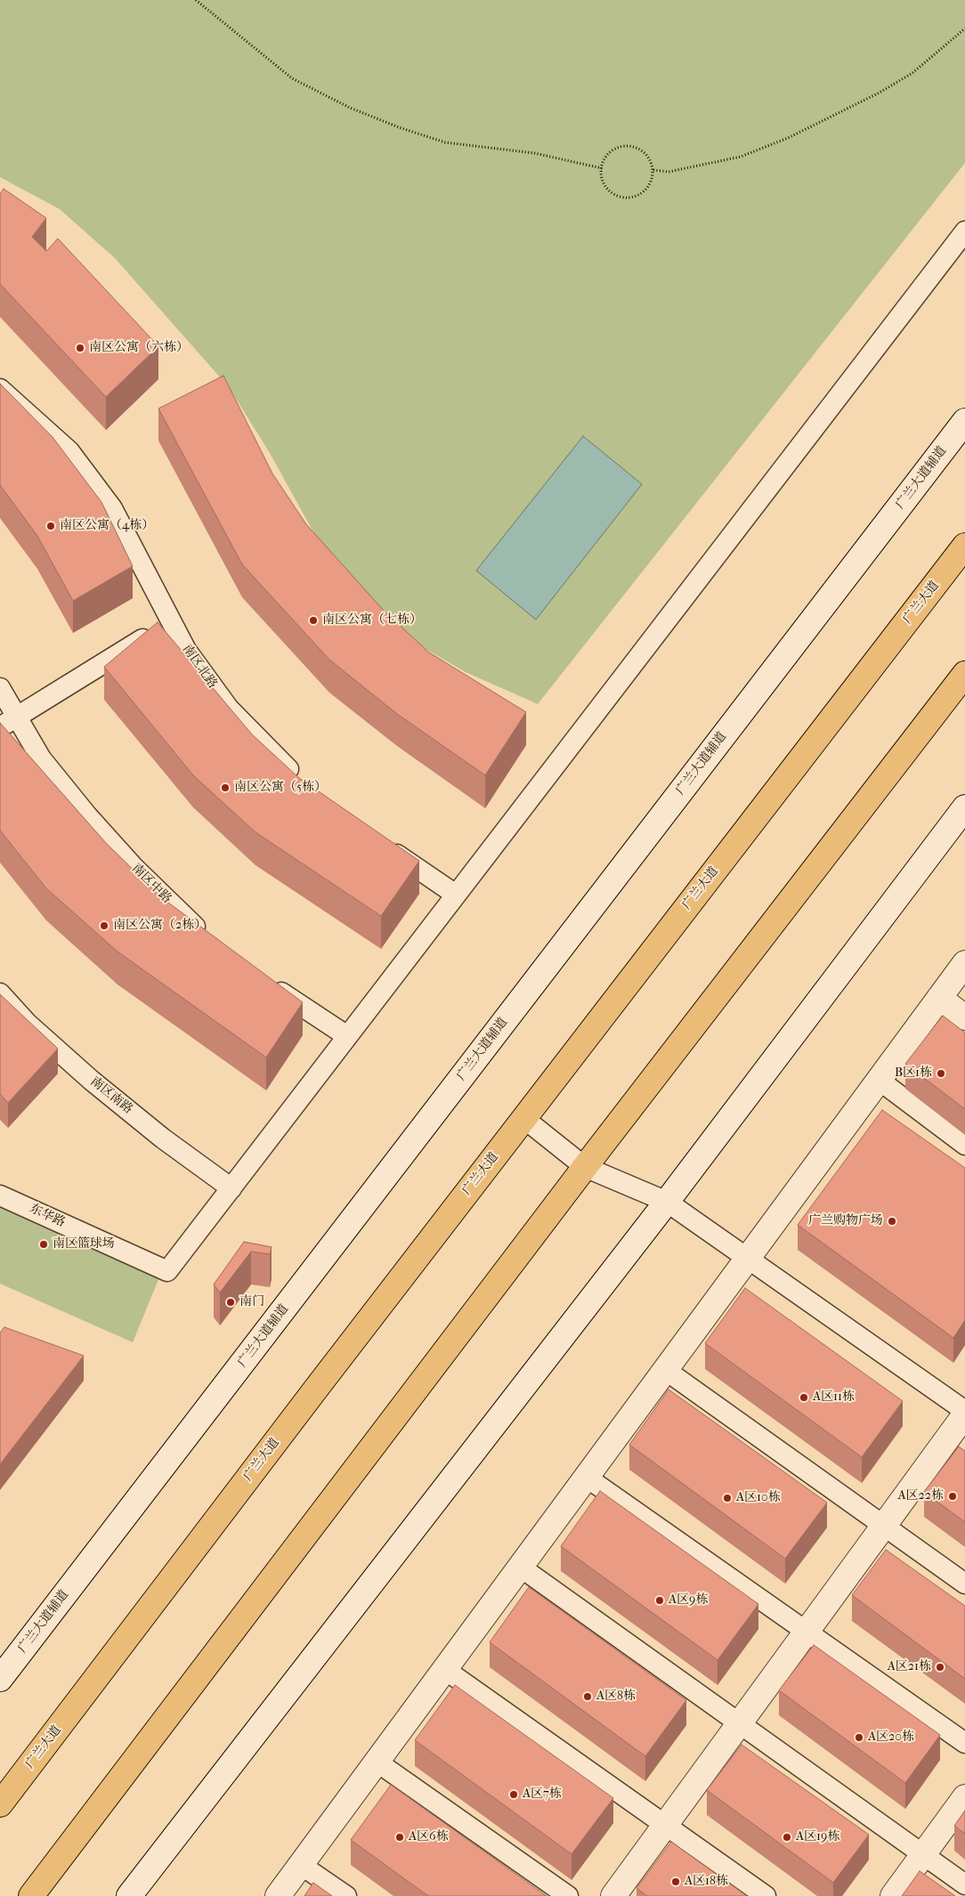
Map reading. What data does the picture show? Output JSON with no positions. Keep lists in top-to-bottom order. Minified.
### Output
{"streets":{"main road":["广兰大道辅道","广兰大道"],"lane":["南区北路","南区中路","南区南路","东华路"]},"crossings":[["南区南路","东华路"]],"places":["南区公寓（六栋）","南区公寓（4栋）","南区公寓（七栋）","南区公寓（5栋）","南区公寓（2栋）","B区1栋","广兰购物广场","南区篮球场","南门","A区11栋","A区22栋","A区10栋","A区9栋","A区21栋","A区8栋","A区20栋","A区7栋","A区6栋","A区19栋","A区18栋"]}
